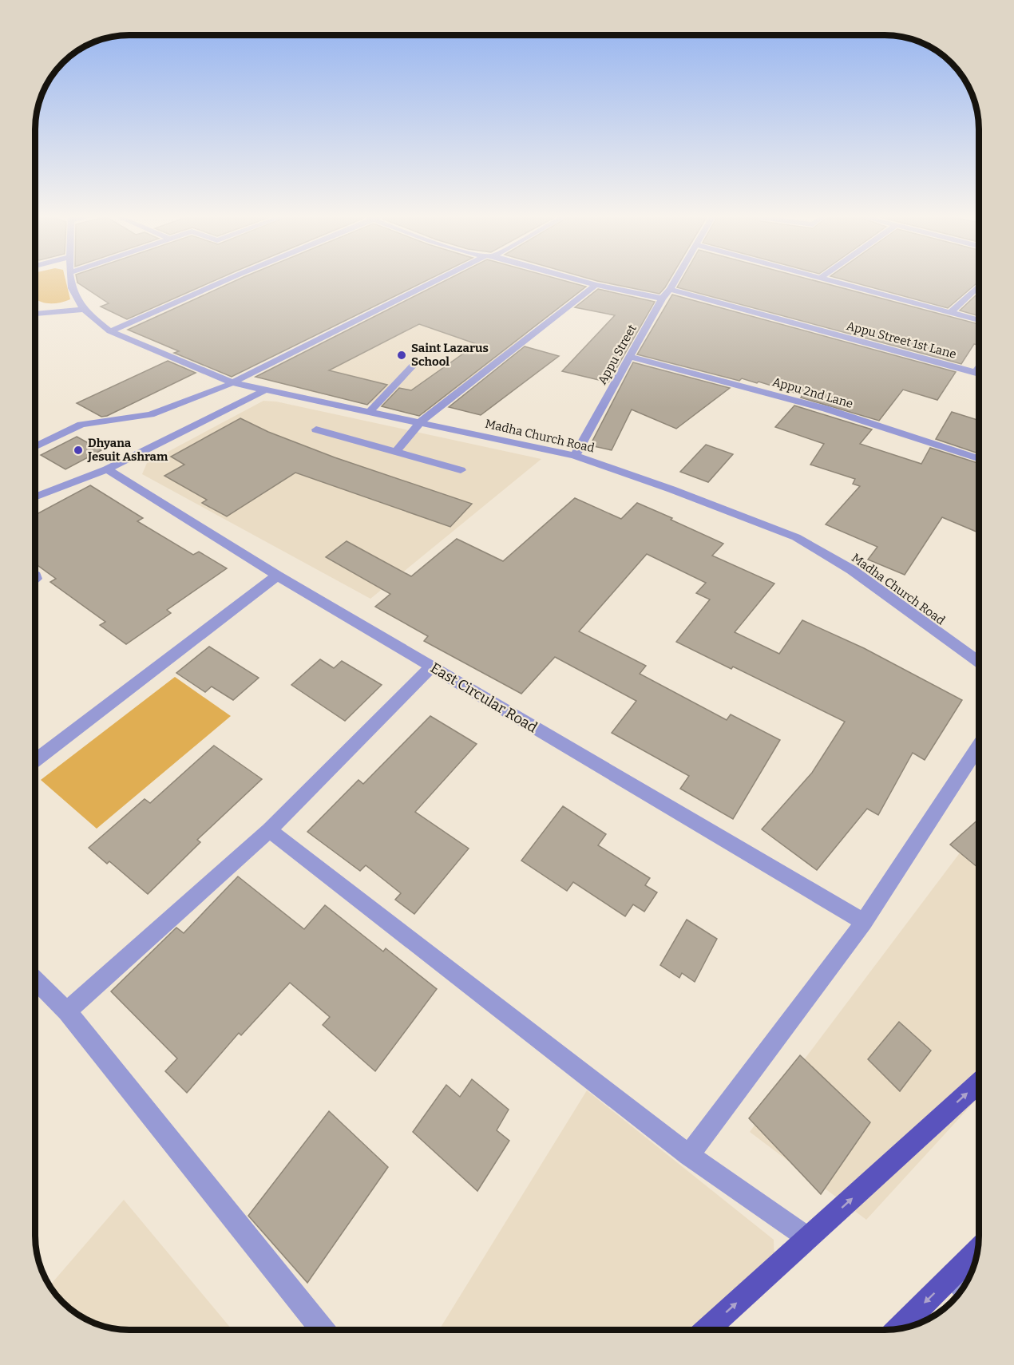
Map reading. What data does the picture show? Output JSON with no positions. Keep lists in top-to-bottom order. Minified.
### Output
{"streets":{"street":["Appu Street 1st Lane","Appu Street","Appu 2nd Lane","Madha Church Road","East Circular Road"]},"crossings":[["Appu Street 1st Lane","Appu Street"],["Appu Street","Appu 2nd Lane"],["Appu Street","Madha Church Road"]],"places":["Saint Lazarus School","Dhyana Jesuit Ashram"]}
